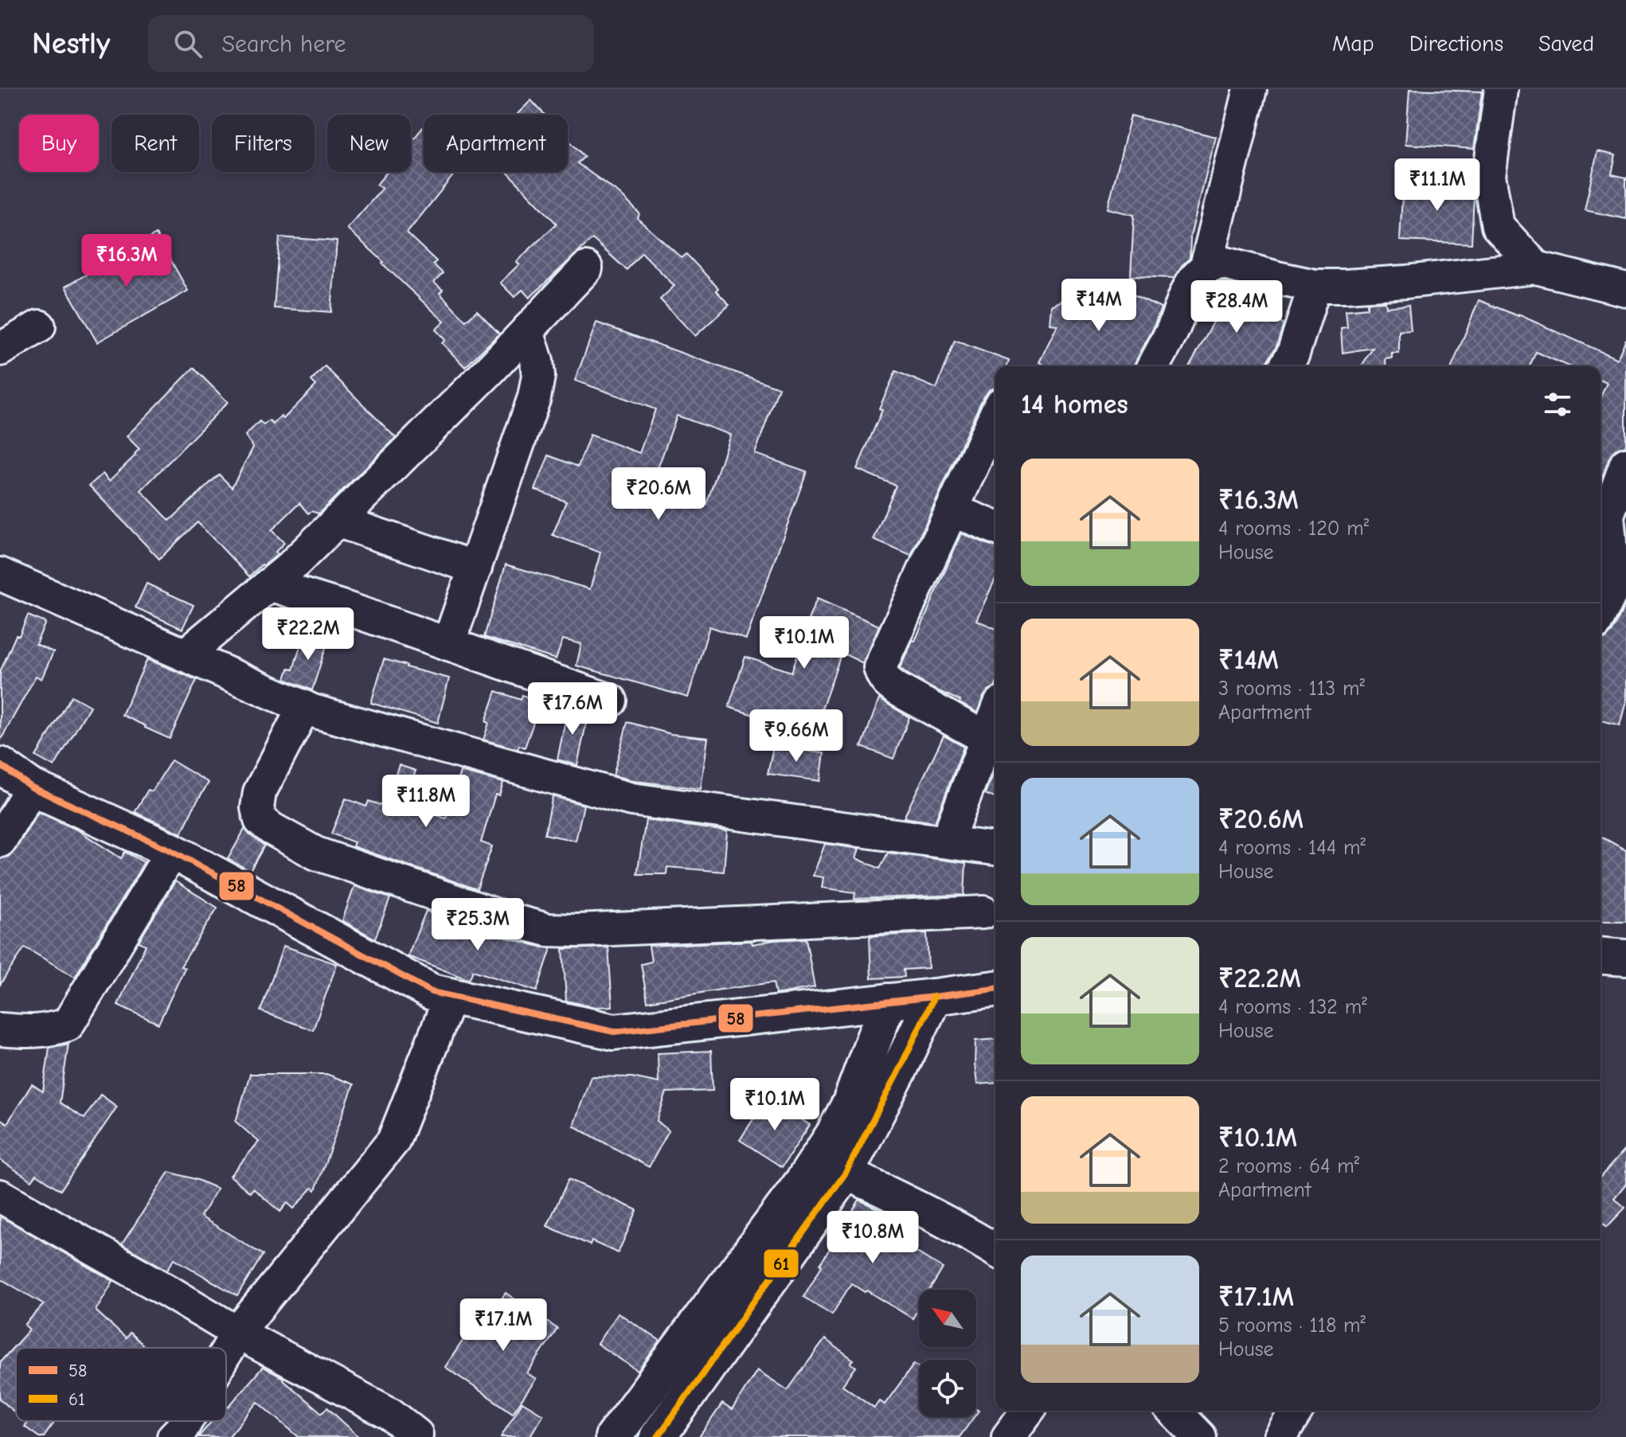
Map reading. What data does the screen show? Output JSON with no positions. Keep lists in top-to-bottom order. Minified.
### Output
{"lines":["transit line 58","transit line 61"],"legend":["58","61"],"north":"top left","page":{"header":"Nestly","search":"Search here","nav":["Map","Directions","Saved"],"chip":["Buy","Rent","Filters","New","Apartment"],"price":["₹11.1M","₹16.3M","₹14M","₹28.4M","₹20.6M","₹22.2M","₹10.1M","₹17.6M","₹9.66M","₹11.8M","₹25.3M","₹10.1M","₹10.8M","₹17.1M"],"heading":"14 homes","list":[{"name":"₹16.3M","note":"4 rooms · 120 m² · House"},{"name":"₹14M","note":"3 rooms · 113 m² · Apartment"},{"name":"₹20.6M","note":"4 rooms · 144 m² · House"},{"name":"₹22.2M","note":"4 rooms · 132 m² · House"},{"name":"₹10.1M","note":"2 rooms · 64 m² · Apartment"},{"name":"₹17.1M","note":"5 rooms · 118 m² · House"}]}}
